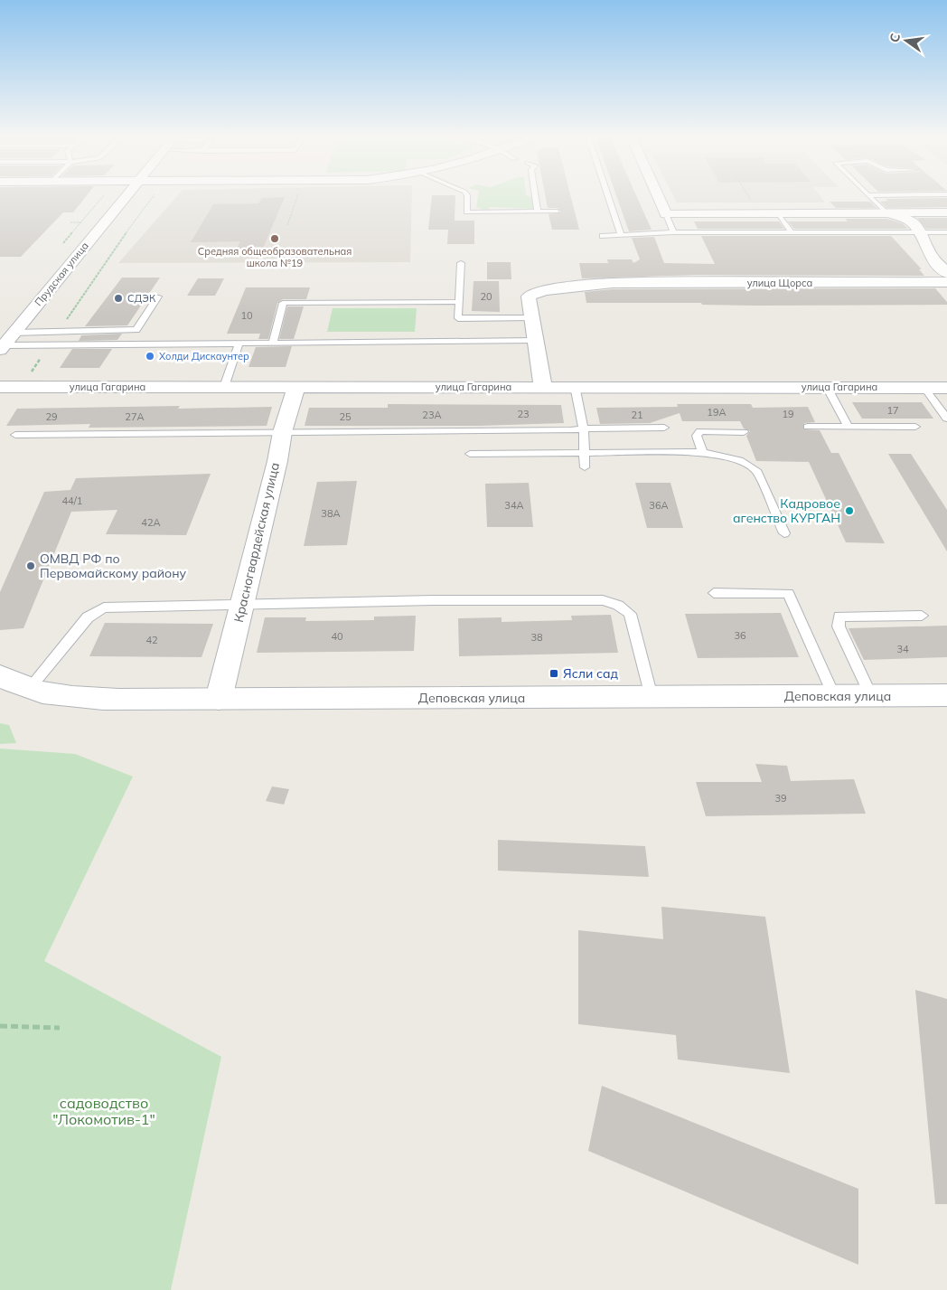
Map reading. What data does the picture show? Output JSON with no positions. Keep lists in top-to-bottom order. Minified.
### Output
{"streets":{"street":["Прудская улица","улица Щорса","улица Гагарина","Красногвардейская улица","Деповская улица"]},"crossings":[["улица Гагарина","Красногвардейская улица"],["Красногвардейская улица","Деповская улица"]],"parks":["садоводство \"Локомотив-1\""],"places":{"other":["Средняя общеобразовательная школа №19","СДЭК","Холди Дискаунтер","Кадровое агенство КУРГАН","ОМВД РФ по Первомайскому району"],"transit":["Ясли сад"]},"house_numbers":["20","10","17","19А","23","19","23А","21","29","27А","25","44/1","34А","36А","38А","42А","36","40","38","42","34","39"],"north":"left"}
